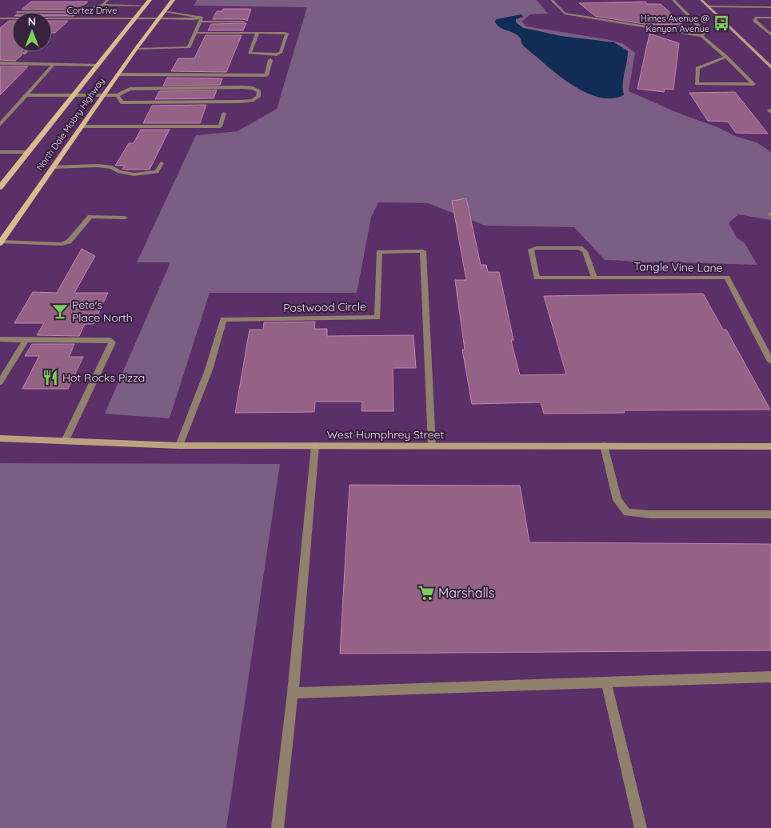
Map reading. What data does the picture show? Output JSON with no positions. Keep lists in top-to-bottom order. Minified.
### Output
{"streets":{"main road":["North Dale Mabry Highway"],"street":["Cortez Drive","Tangle Vine Lane","Postwood Circle","West Humphrey Street"]},"crossings":[["Cortez Drive","North Dale Mabry Highway"],["Postwood Circle","West Humphrey Street"]],"places":{"bus stop":["Himes Avenue @ Kenyon Avenue"],"bar":["Pete's Place North"],"restaurant":["Hot Rocks Pizza"],"supermarket":["Marshalls"]},"north":"top"}
